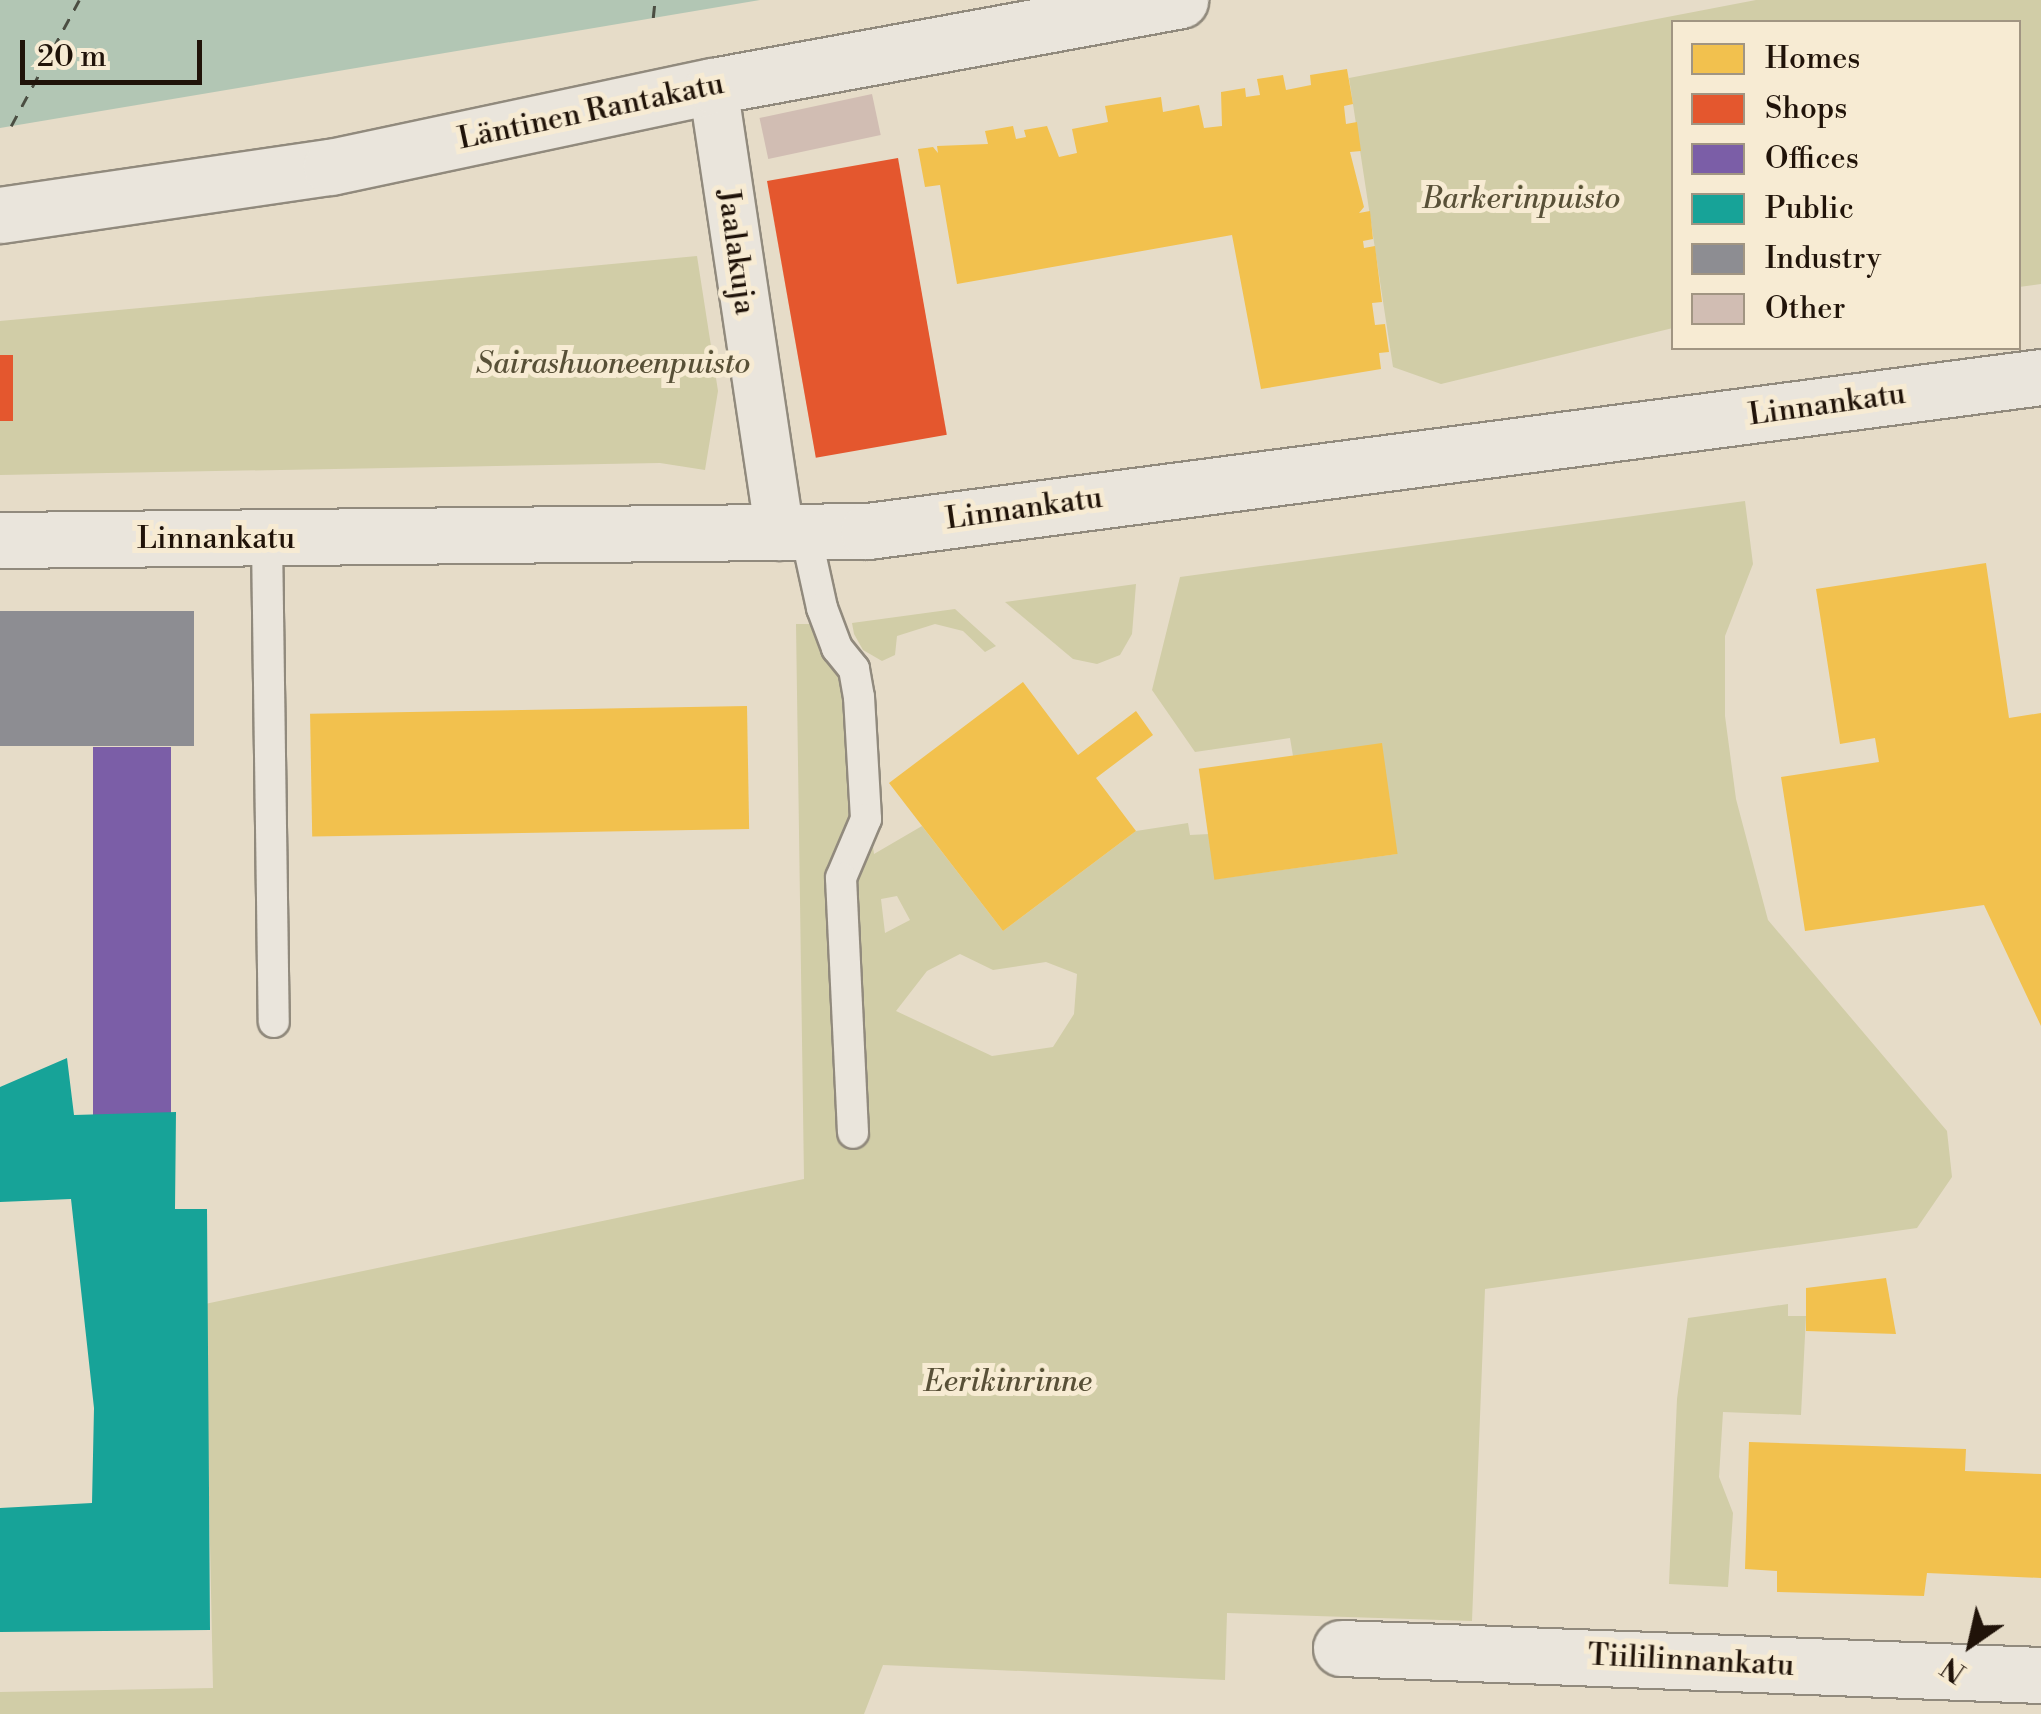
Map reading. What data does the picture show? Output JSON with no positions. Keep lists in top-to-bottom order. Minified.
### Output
{"streets":{"street":["Läntinen Rantakatu","Jaalakuja","Linnankatu","Tiililinnankatu"]},"crossings":[["Läntinen Rantakatu","Jaalakuja"],["Jaalakuja","Linnankatu"]],"parks":["Barkerinpuisto","Sairashuoneenpuisto","Eerikinrinne"],"legend":["Homes","Shops","Offices","Public","Industry","Other"],"scale_bar":"20 m","north":"bottom left"}
